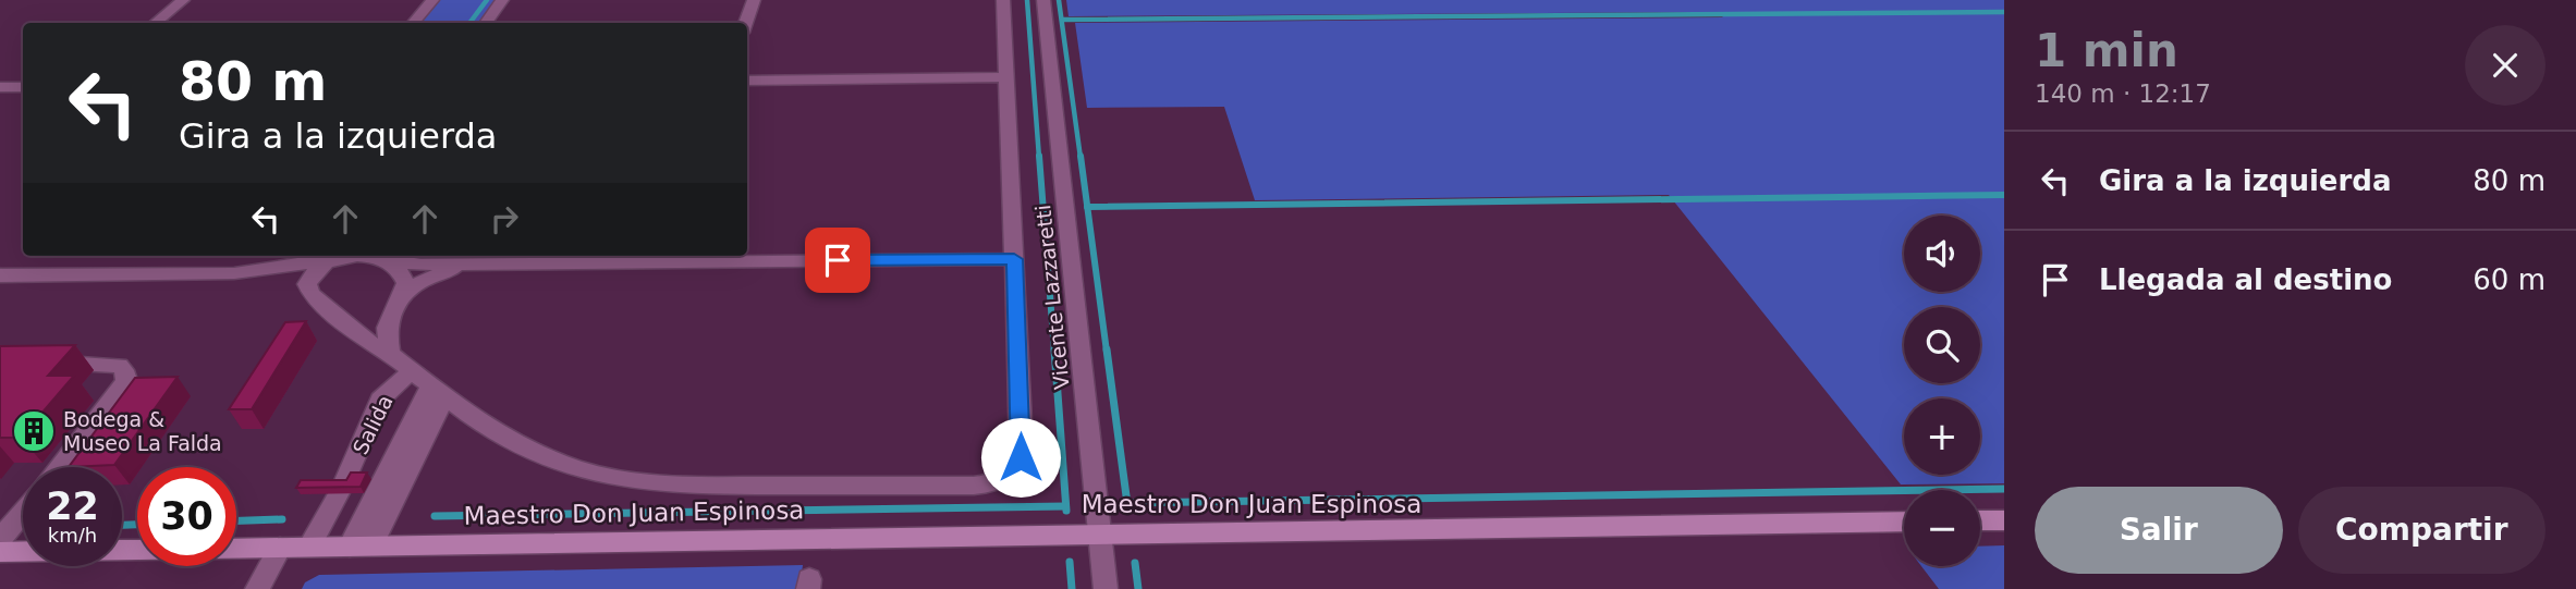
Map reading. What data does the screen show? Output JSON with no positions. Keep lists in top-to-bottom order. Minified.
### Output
{"streets":{"main road":["Maestro Don Juan Espinosa"],"street":["Vicente Lazzaretti","Salida"]},"crossings":[["Vicente Lazzaretti","Maestro Don Juan Espinosa"],["Salida","Maestro Don Juan Espinosa"]],"places":{"building":["Bodega & Museo La Falda"]},"page":{"heading":["1 min","140 m · 12:17"],"turn":["80 m","Gira a la izquierda"],"list":[{"name":"Gira a la izquierda","value":"80 m"},{"name":"Llegada al destino","value":"60 m"}],"map_buttons":["+","−"],"speed":"22 km/h","limit":"30","buttons":["Salir","Compartir"]}}
